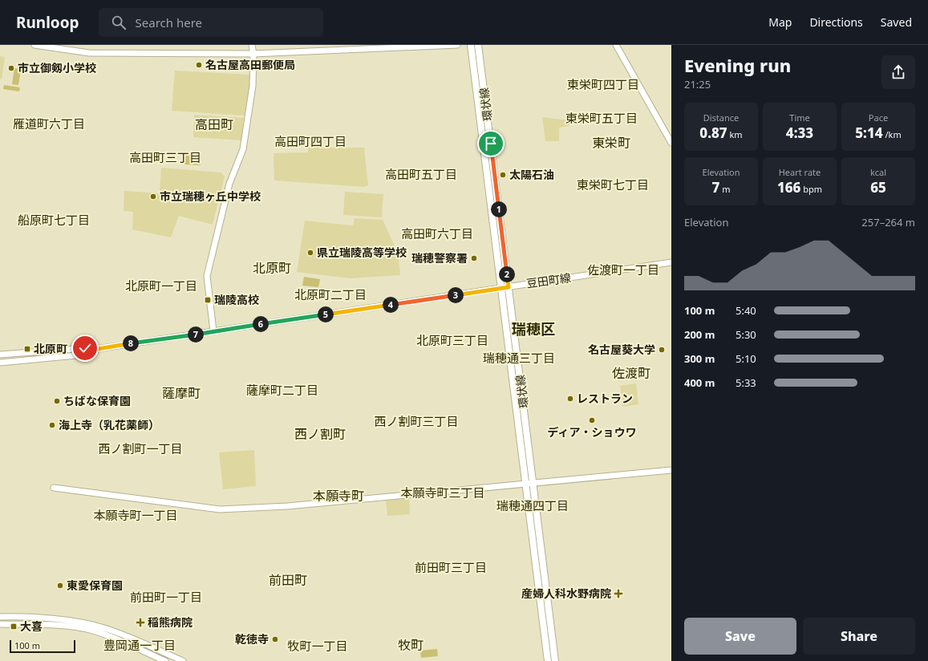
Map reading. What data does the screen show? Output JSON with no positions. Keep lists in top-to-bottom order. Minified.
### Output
{"streets":{"main road":["環状線"],"street":["豆田町線"]},"crossings":[["環状線","豆田町線"]],"districts":["東栄町四丁目","東栄町五丁目","雁道町六丁目","高田町","高田町四丁目","東栄町","高田町三丁目","高田町五丁目","東栄町七丁目","船原町七丁目","高田町六丁目","北原町","佐渡町一丁目","北原町一丁目","北原町二丁目","瑞穂区","北原町三丁目","瑞穂通三丁目","佐渡町","薩摩町二丁目","薩摩町","西ノ割町三丁目","西ノ割町","西ノ割町一丁目","本願寺町三丁目","本願寺町","瑞穂通四丁目","本願寺町一丁目","前田町三丁目","前田町","前田町一丁目","牧町","豊岡通一丁目","牧町一丁目"],"places":{"other":["名古屋高田郵便局","市立御剱小学校","太陽石油","市立瑞穂ヶ丘中学校","県立瑞陵高等学校","瑞穂警察署","名古屋葵大学","レストラン","ちばな保育園","ディア・ショウワ","海上寺（乳花薬師）","東愛保育園","乾徳寺"],"transit":["瑞陵高校","北原町","大喜"],"health":["産婦人科水野病院","稲熊病院"]},"scale_bar":"100 m","page":{"header":"Runloop","search":"Search here","nav":["Map","Directions","Saved"],"heading":["Evening run","21:25"],"stats":[["Distance","0.87 km"],["Time","4:33"],["Pace","5:14 /km"],["Elevation","7 m"],["Heart rate","166 bpm"],["kcal","65"]],"pins":["1","2","3","4","5","6","7","8"],"chart":["Elevation","257–264 m"],"list":[{"name":"100 m","note":"5:40"},{"name":"200 m","note":"5:30"},{"name":"300 m","note":"5:10"},{"name":"400 m","note":"5:33"}],"buttons":["Save","Share"],"scale":"100 m"}}
